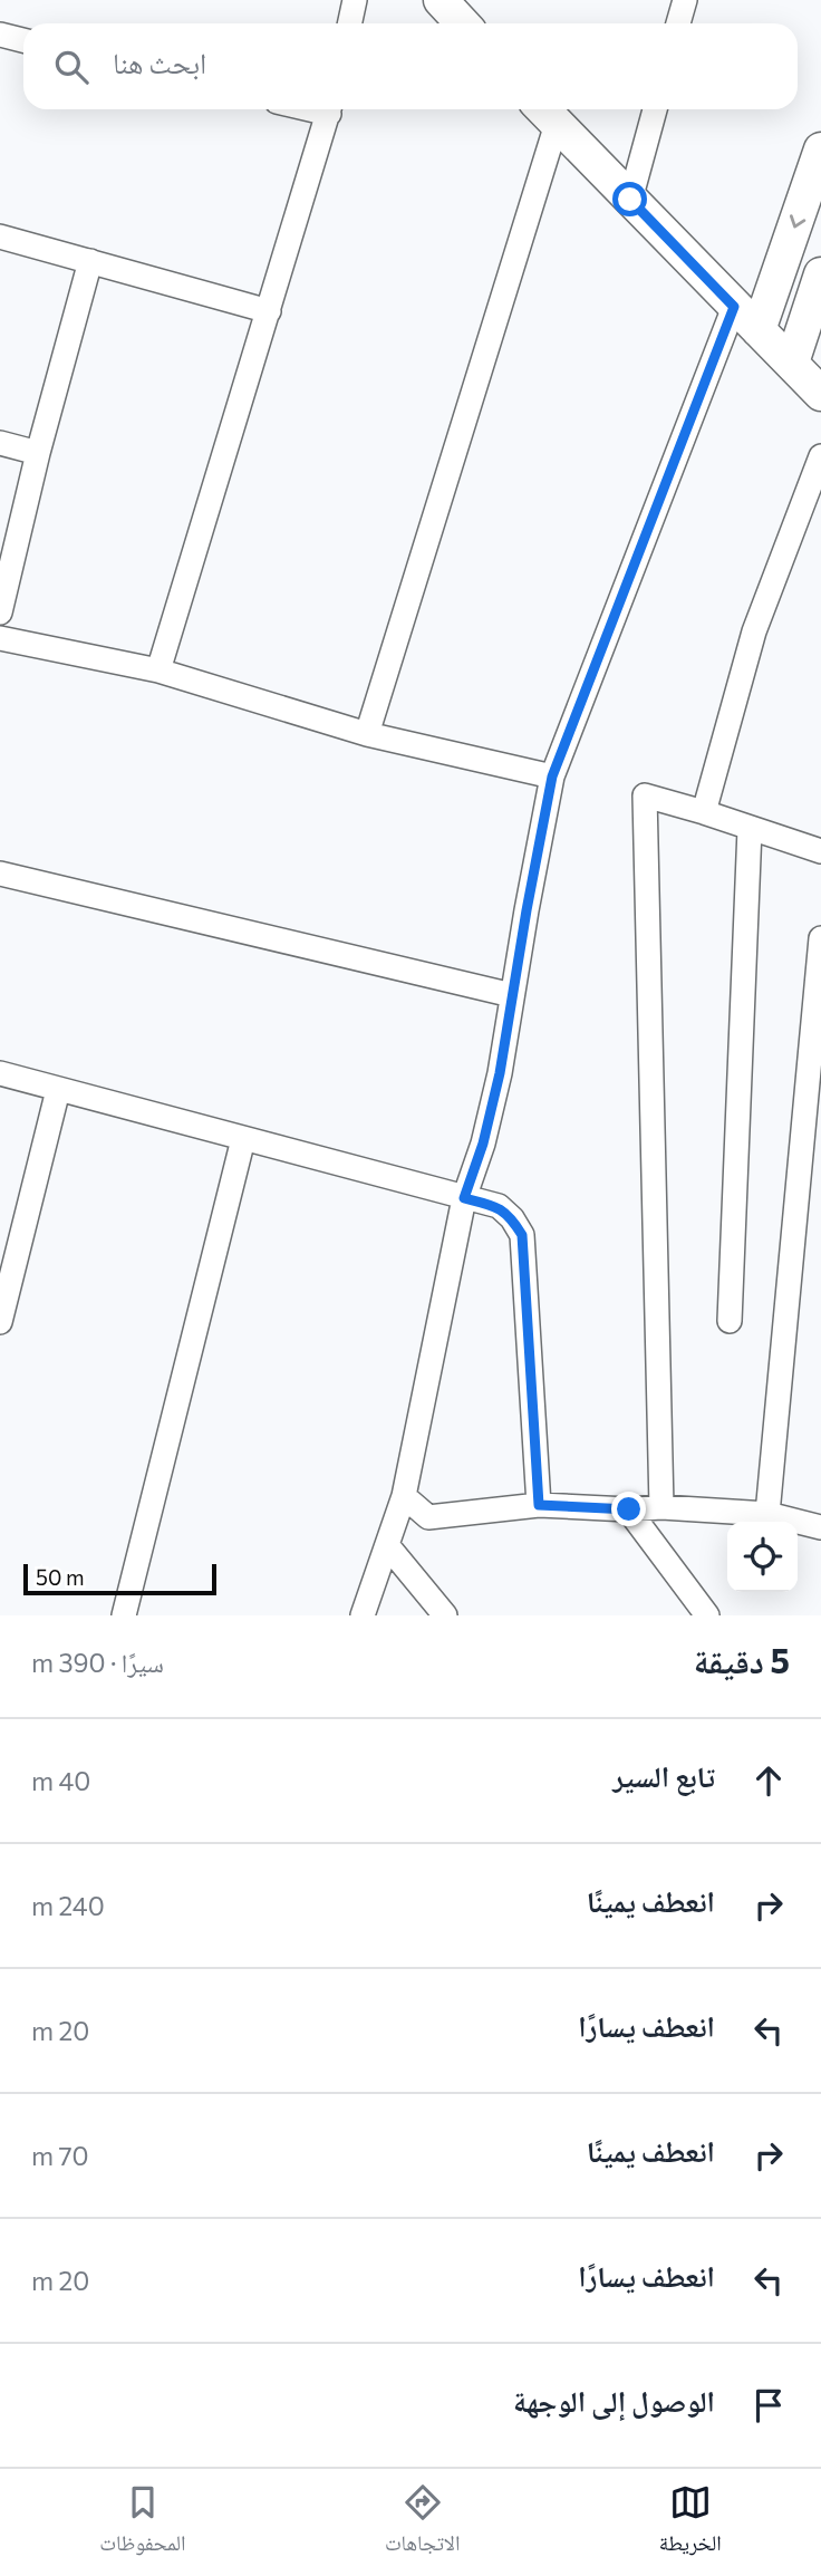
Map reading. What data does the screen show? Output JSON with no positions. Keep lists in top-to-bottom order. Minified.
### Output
{"scale_bar":"50 m","page":{"search":"ابحث هنا","scale":"50 m","heading":["5 دقيقة","سيرًا · 390 m"],"list":[["تابع السير","40 m"],["انعطف يمينًا","240 m"],["انعطف يسارًا","20 m"],["انعطف يمينًا","70 m"],["انعطف يسارًا","20 m"],"الوصول إلى الوجهة"],"nav":["الخريطة","الاتجاهات","المحفوظات"]}}
